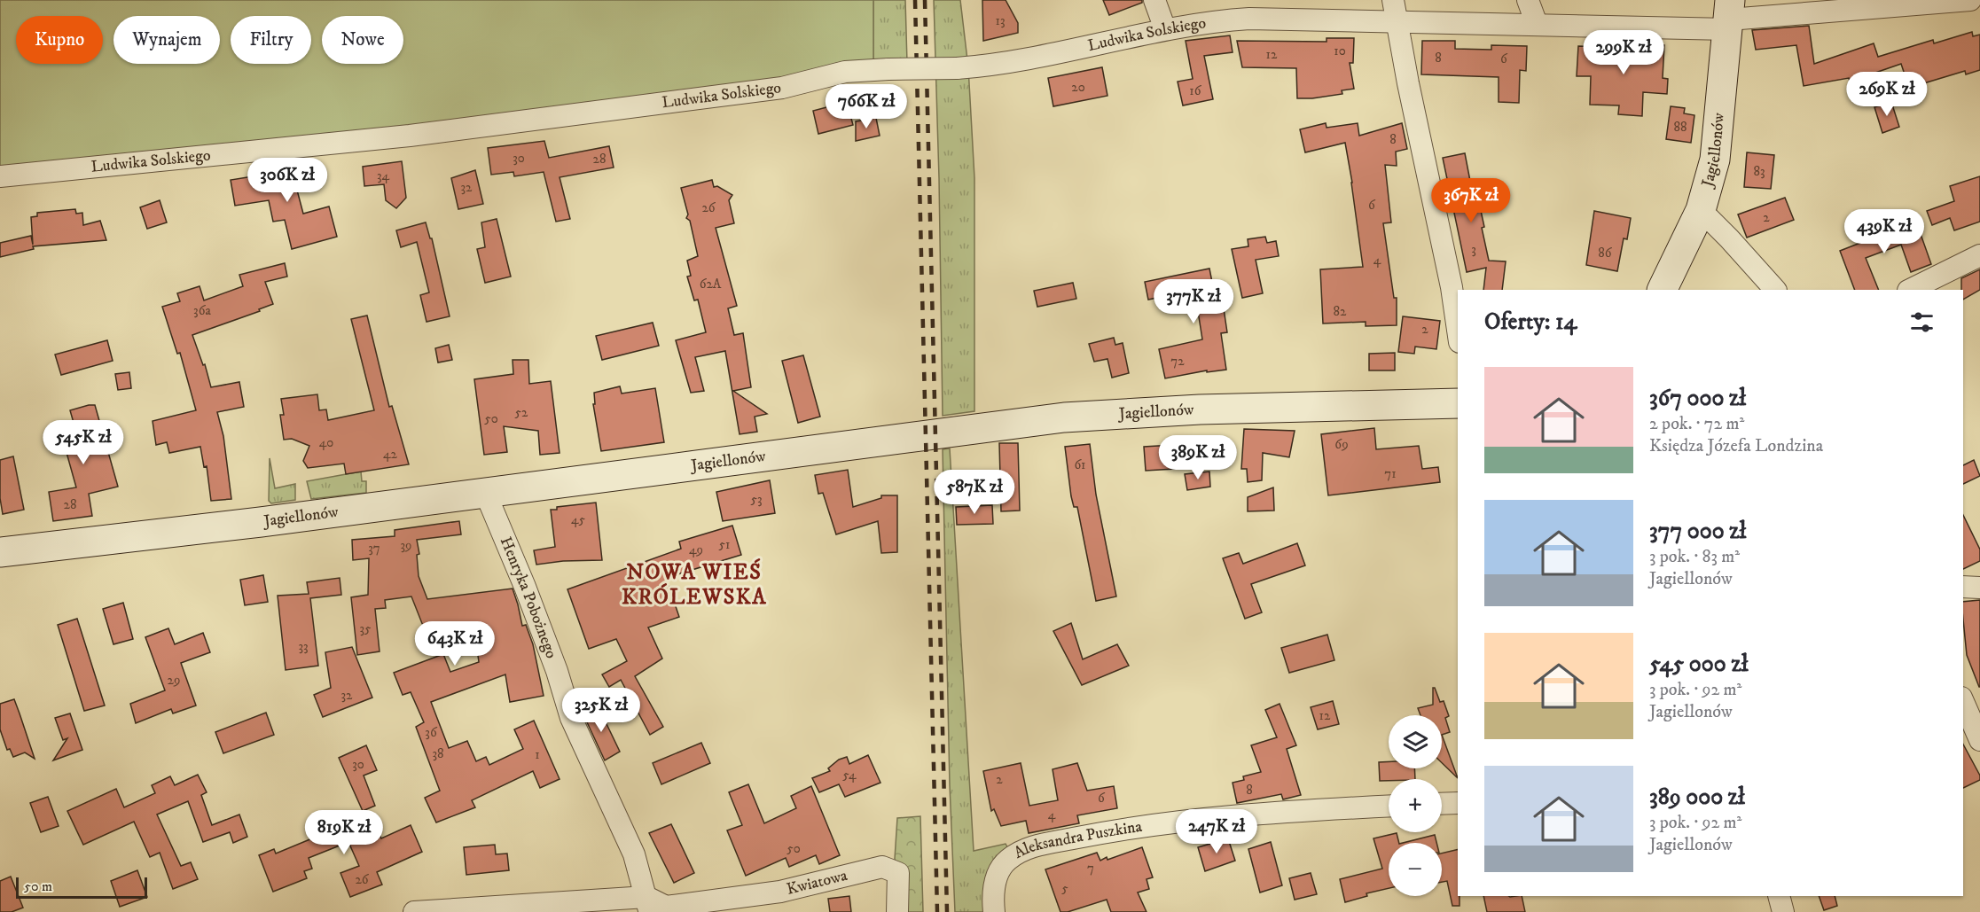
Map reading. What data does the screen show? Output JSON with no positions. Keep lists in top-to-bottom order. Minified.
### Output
{"streets":{"street":["Ludwika Solskiego","Jagiellonów","Henryka Pobożnego","Aleksandra Puszkina","Kwiatowa"]},"crossings":[["Ludwika Solskiego","Jagiellonów"],["Jagiellonów","Henryka Pobożnego"],["Henryka Pobożnego","Kwiatowa"]],"districts":["NOWA WIEŚ KRÓLEWSKA"],"house_numbers":["13","10","12","8","6","20","16","88","8","30","28","83","34","32","6","26","2","3","86","4","62A","36a","82","2","72","52","50","40","69","42","61","71","53","28","45","51","39","37","49","35","33","29","32","12","36","38","1","30","54","2","8","6","4","50","7","26","5"],"scale_bar":"50 m","page":{"chip":["Kupno","Wynajem","Filtry","Nowe"],"price":["299K zł","269K zł","766K zł","306K zł","367K zł","439K zł","377K zł","545K zł","389K zł","587K zł","643K zł","325K zł","247K zł","819K zł"],"heading":"Oferty: 14","list":[{"name":"367 000 zł","note":"2 pok. · 72 m² · Księdza Józefa Londzina"},{"name":"377 000 zł","note":"3 pok. · 83 m² · Jagiellonów"},{"name":"545 000 zł","note":"3 pok. · 92 m² · Jagiellonów"},{"name":"389 000 zł","note":"3 pok. · 92 m² · Jagiellonów"}],"map_buttons":["+","−"],"scale":"50 m"}}
